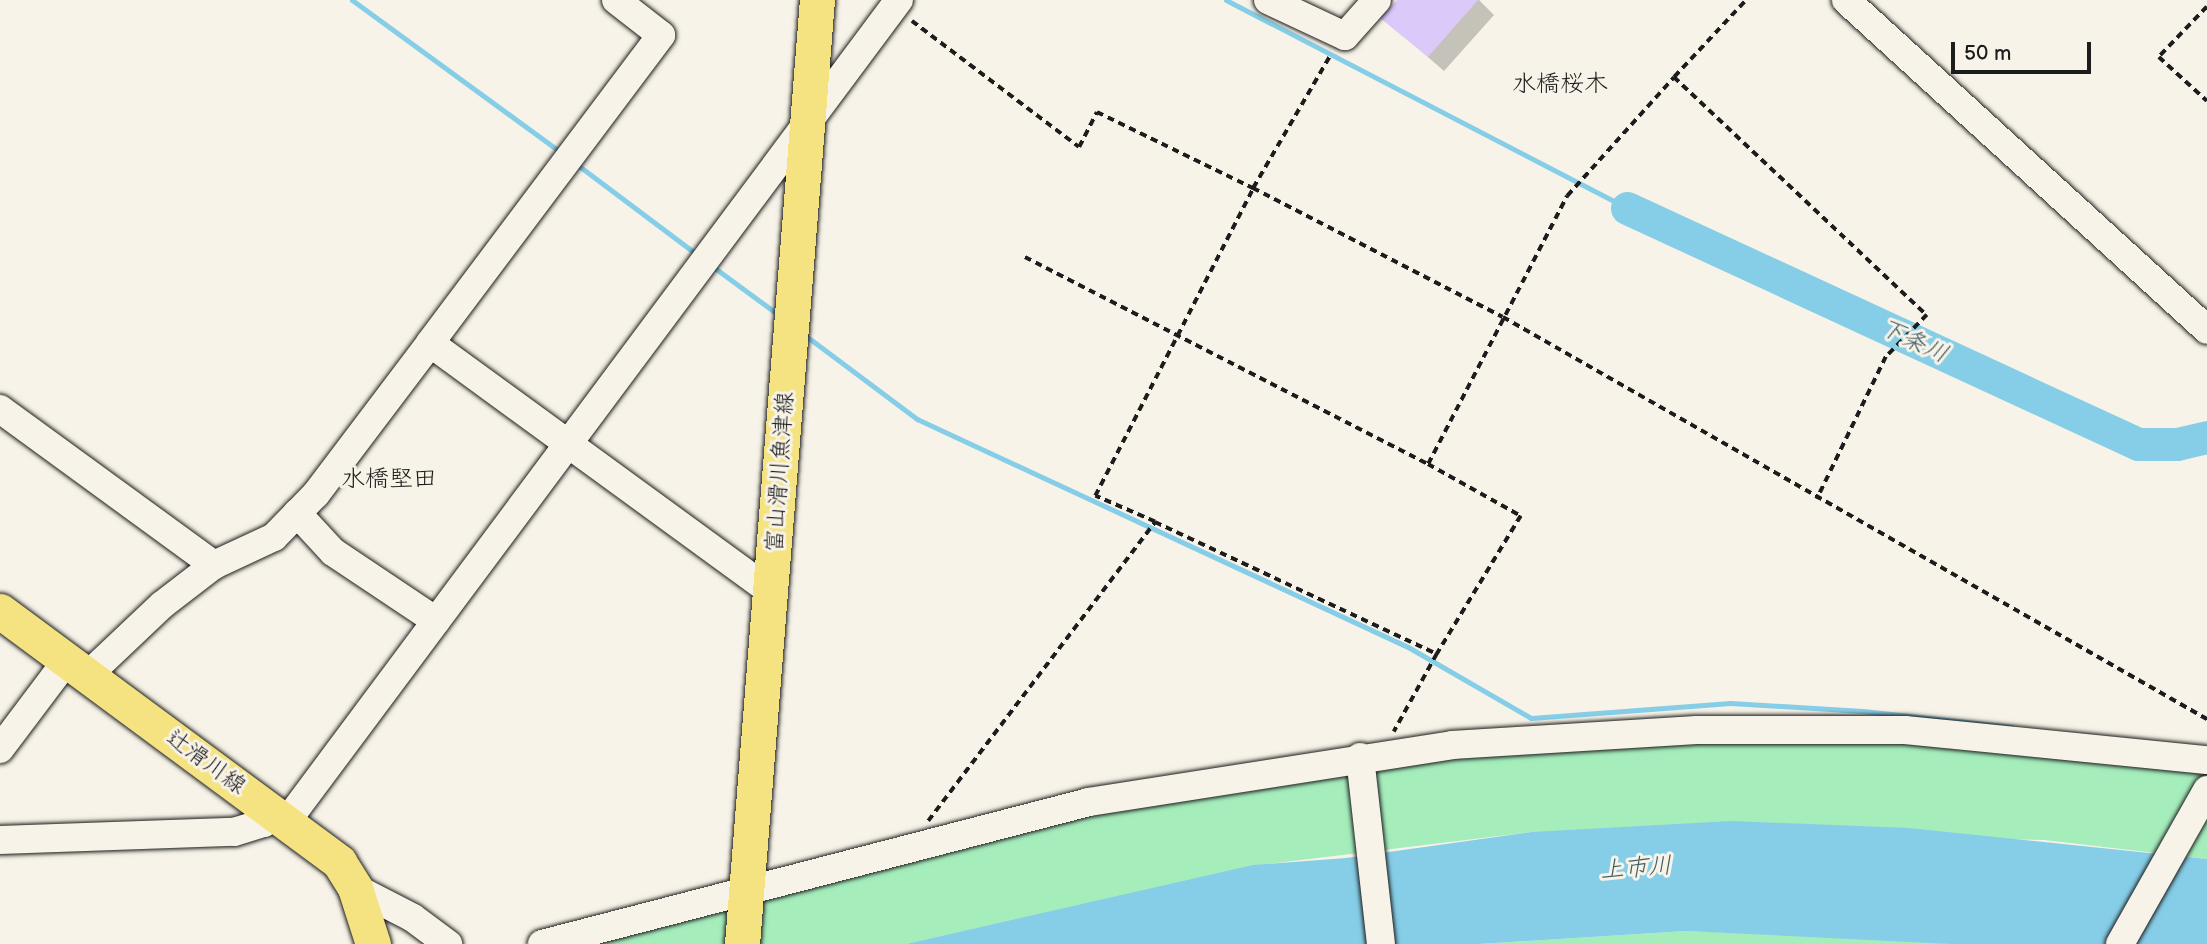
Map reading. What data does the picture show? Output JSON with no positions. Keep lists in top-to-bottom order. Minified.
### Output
{"streets":{"main road":["富山滑川魚津線","辻滑川線"]},"districts":["水橋桜木","水橋堅田"],"water":["下条川","上市川"],"scale_bar":"50 m"}
